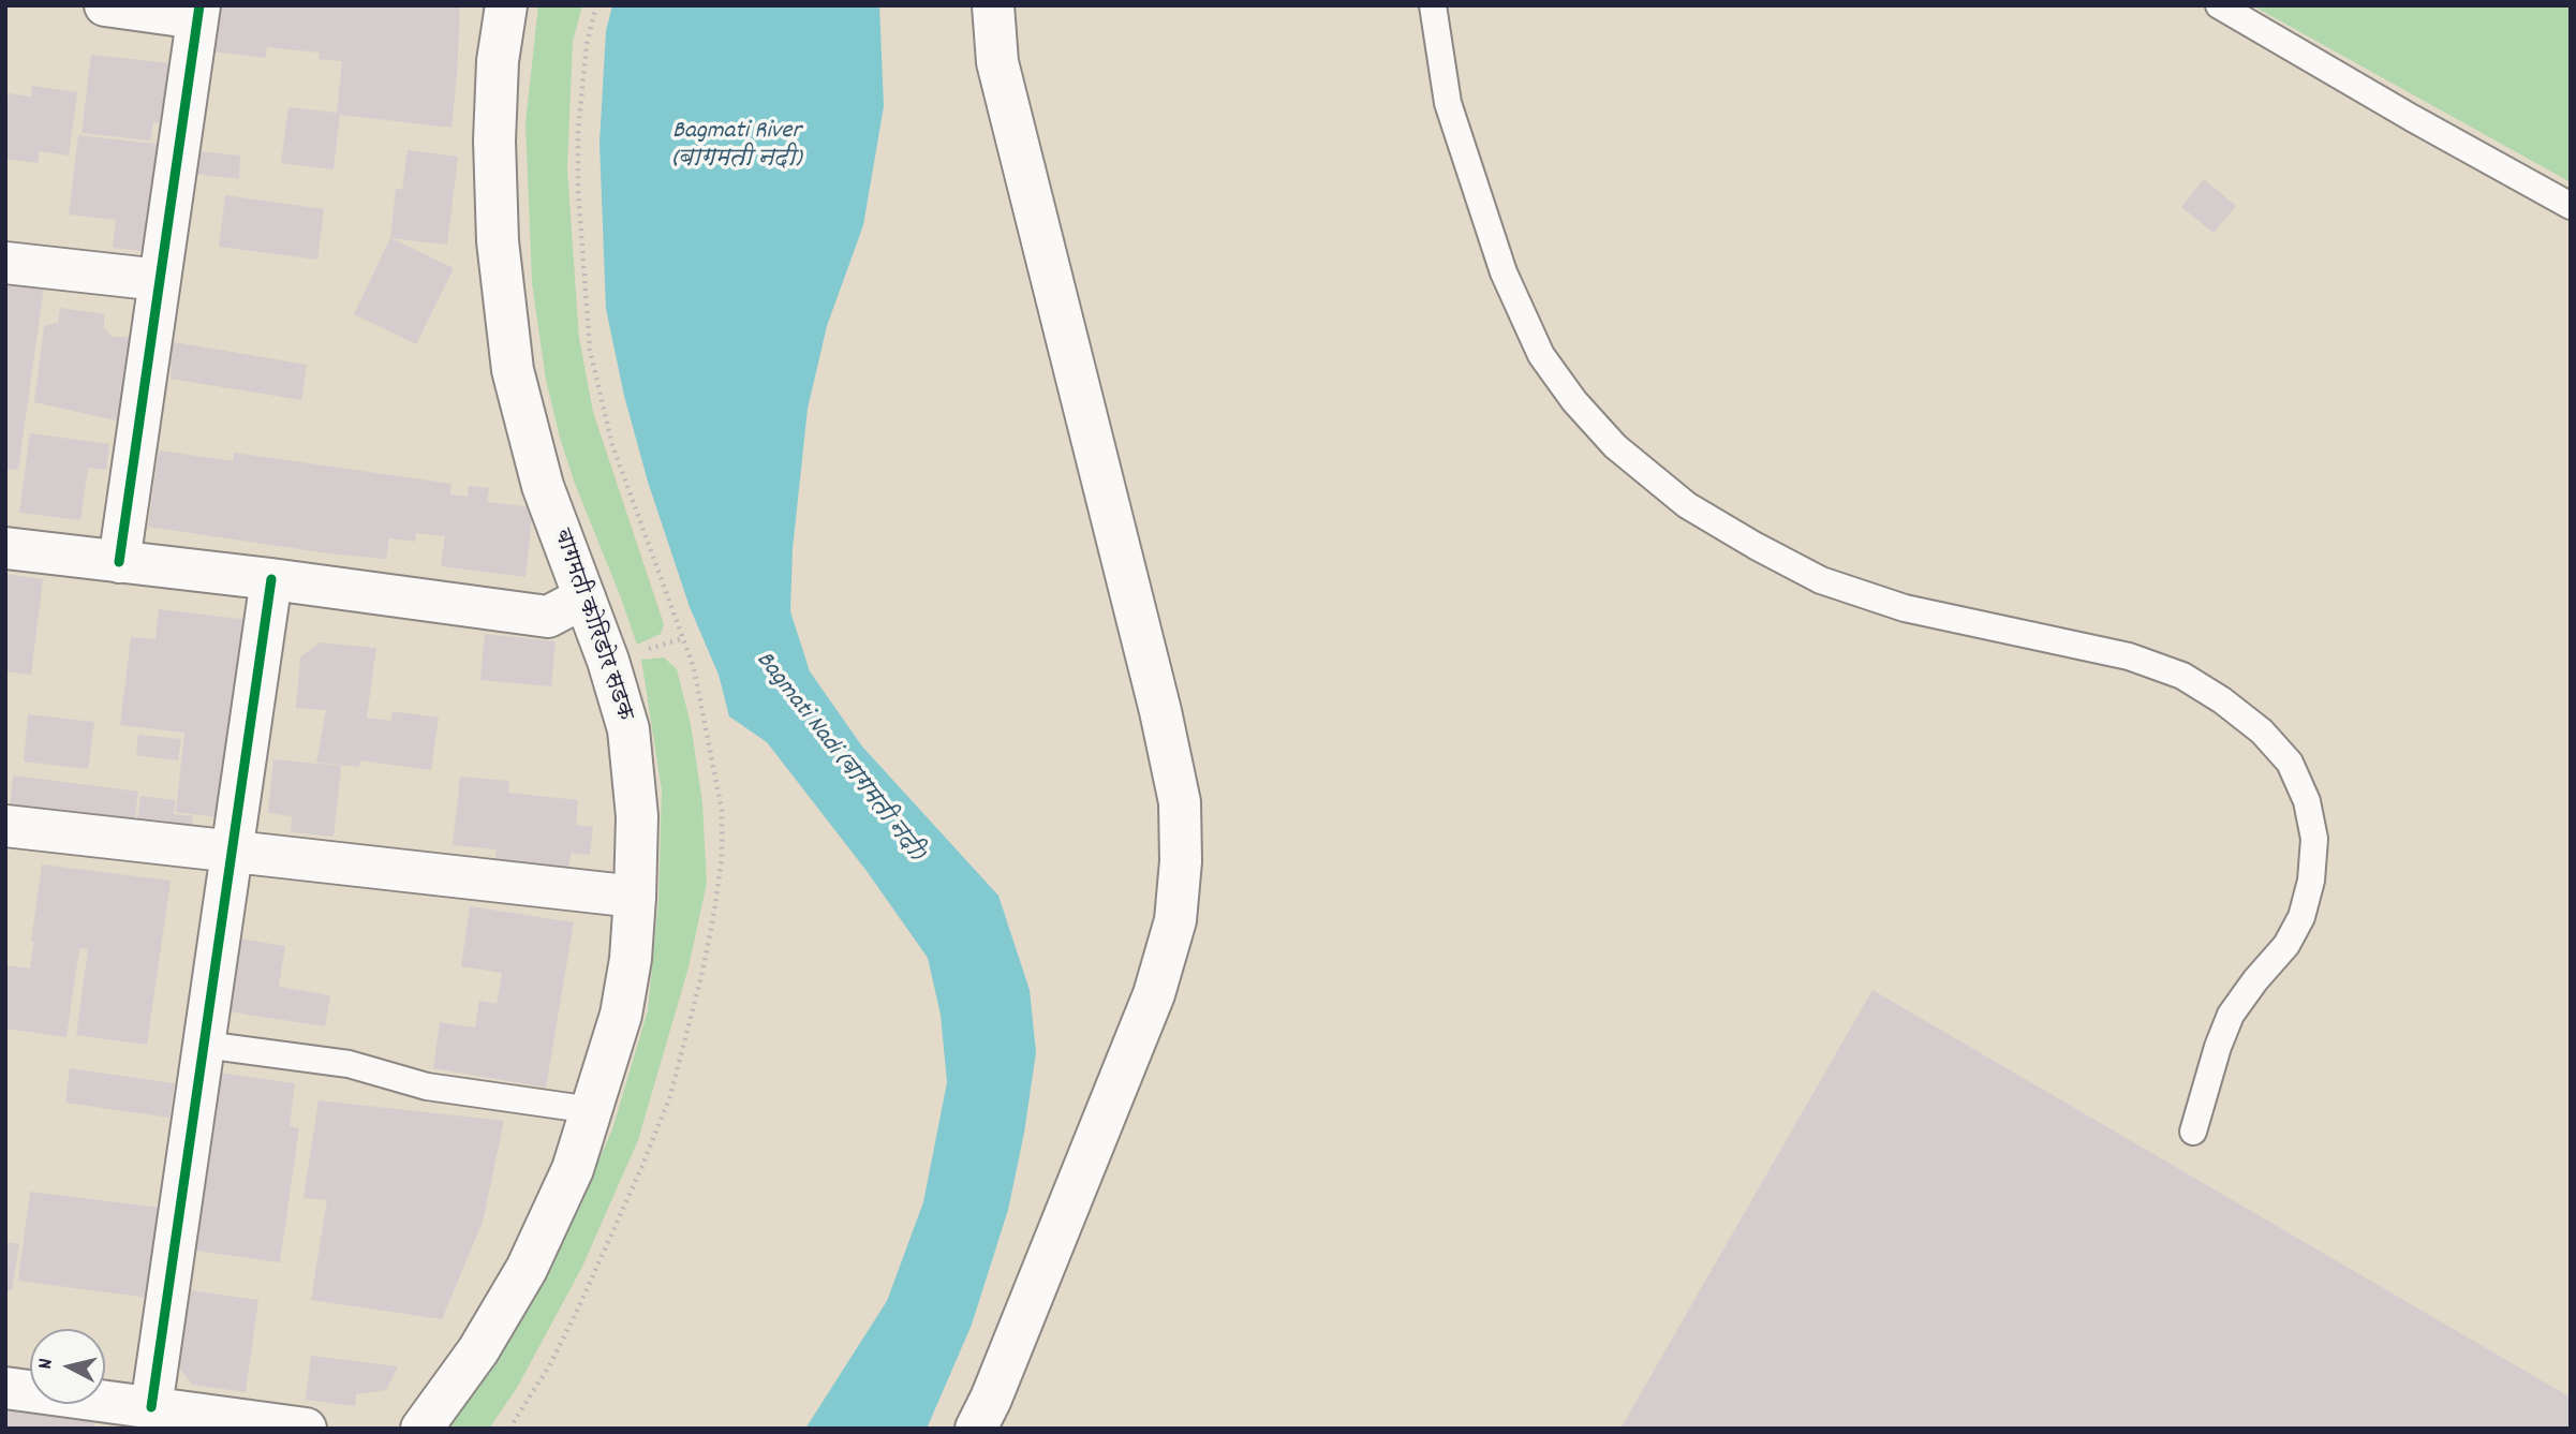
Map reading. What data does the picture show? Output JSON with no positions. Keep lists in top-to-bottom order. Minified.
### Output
{"streets":{"street":["बागमती कोरिडोर सडक"]},"water":["Bagmati River (बागमती नदी)","Bagmati Nadi (बागमती नदी)"],"north":"left"}
